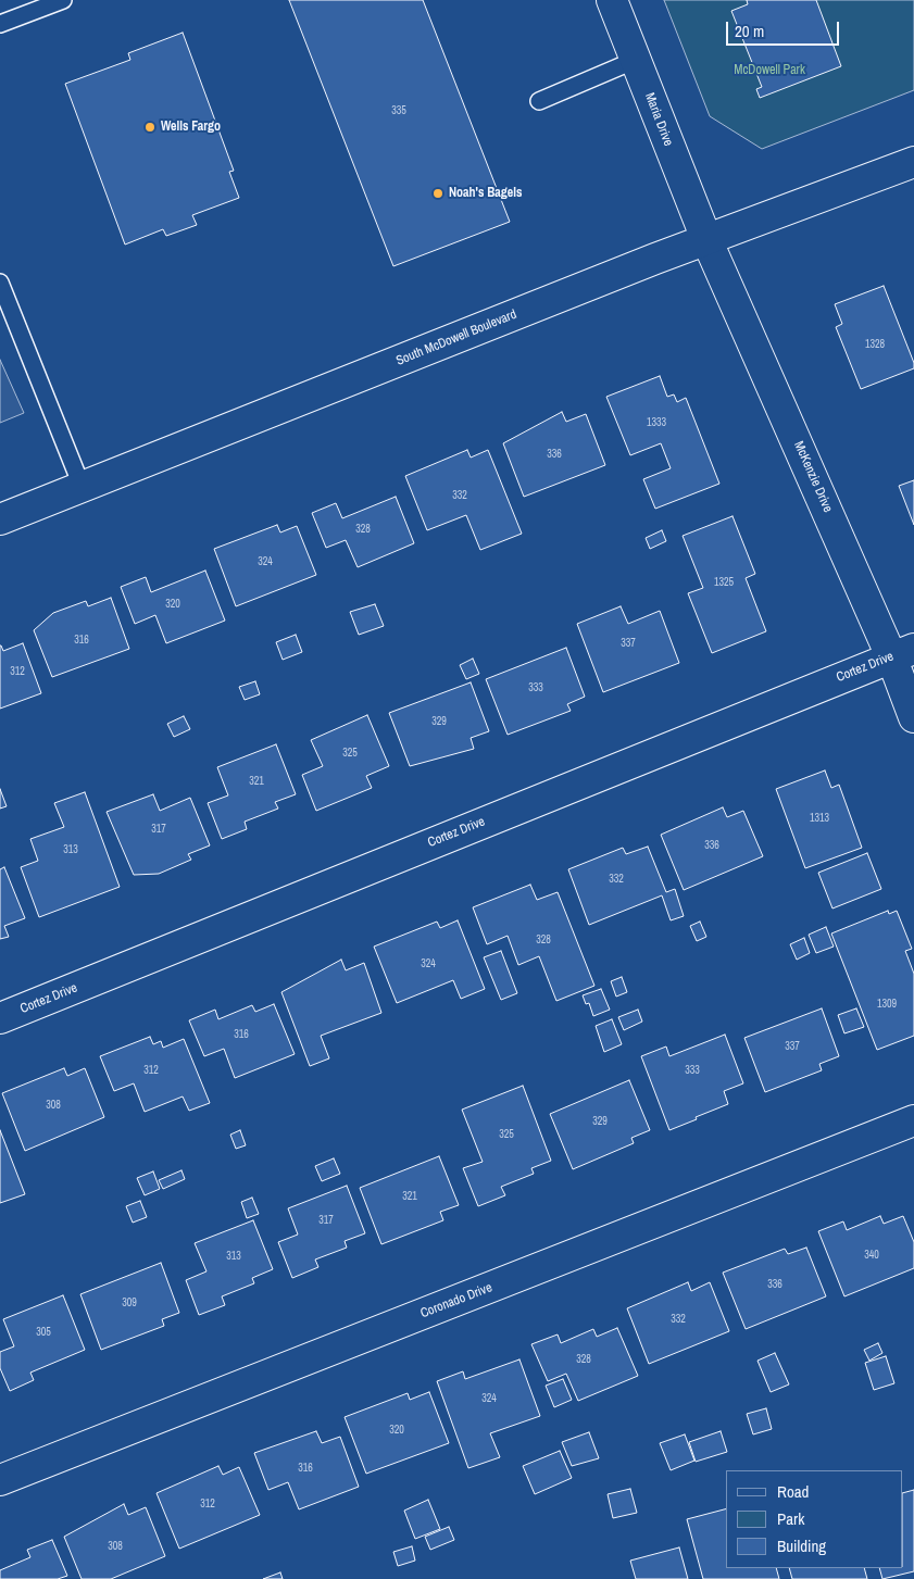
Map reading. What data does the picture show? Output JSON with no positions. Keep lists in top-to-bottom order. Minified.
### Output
{"streets":{"street":["Maria Drive","South McDowell Boulevard","McKenzie Drive","Cortez Drive","Coronado Drive"]},"crossings":[["Maria Drive","South McDowell Boulevard"],["Maria Drive","McKenzie Drive"],["South McDowell Boulevard","McKenzie Drive"],["McKenzie Drive","Cortez Drive"]],"parks":["McDowell Park"],"places":["Wells Fargo","Noah's Bagels"],"house_numbers":["335","1328","1333","336","332","328","324","1325","320","316","337","312","333","329","325","321","1313","317","336","313","332","328","324","1309","316","337","312","333","308","329","325","321","317","340","313","336","309","332","305","328","324","320","316","312","308"],"legend":["Road","Park","Building"],"scale_bar":"20 m"}
